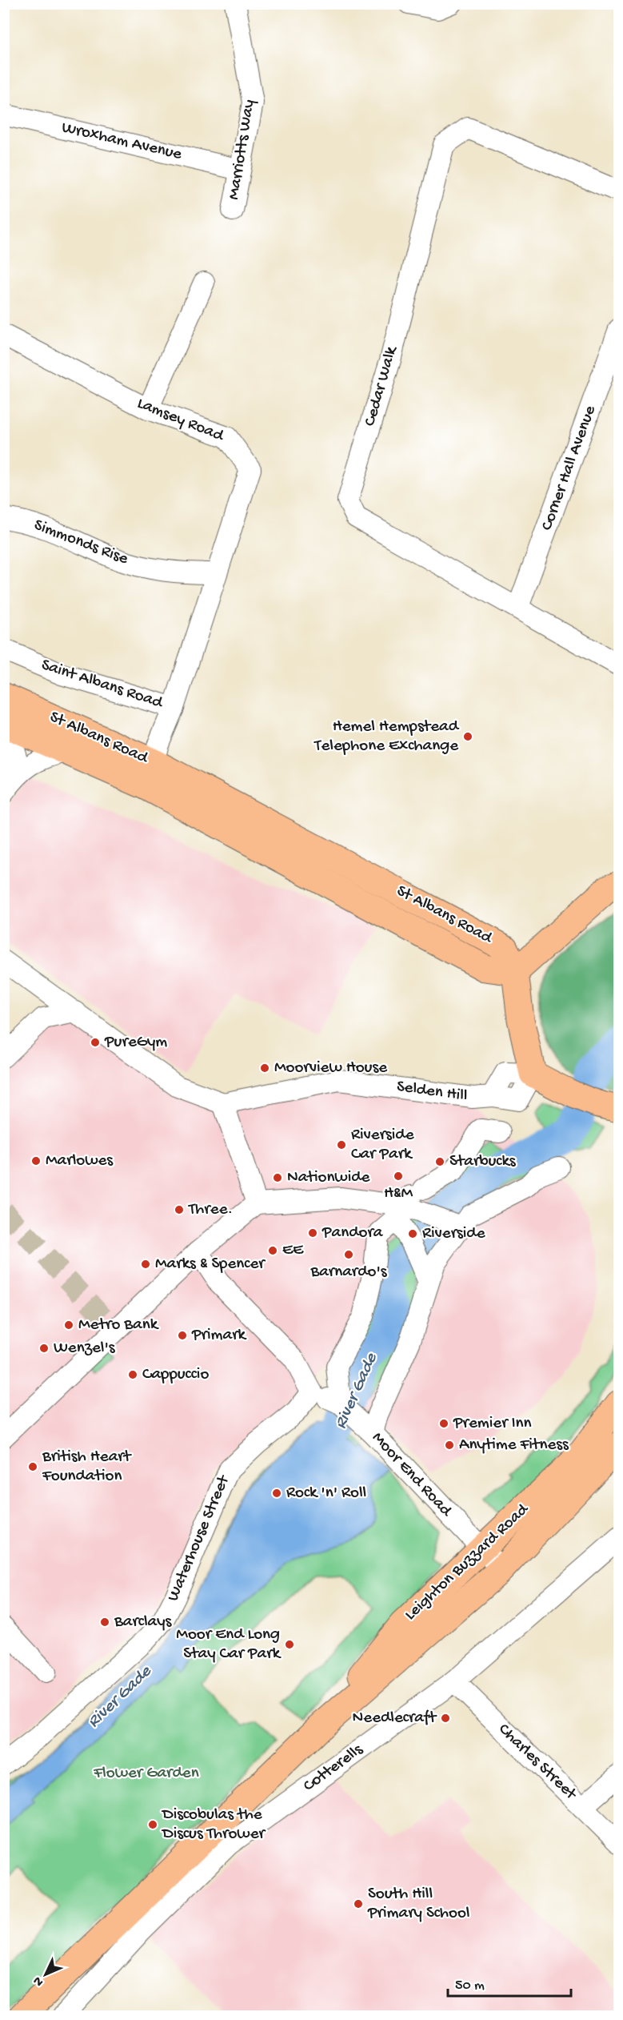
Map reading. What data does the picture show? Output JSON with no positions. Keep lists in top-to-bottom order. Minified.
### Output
{"streets":{"main road":["St Albans Road","Leighton Buzzard Road"],"street":["Wroxham Avenue","Marriotts Way","Cedar Walk","Lamsey Road","Corner Hall Avenue","Simmonds Rise","Saint Albans Road","Selden Hill","Moor End Road","Waterhouse Street","Charles Street","Cotterells"]},"crossings":[["Wroxham Avenue","Marriotts Way"],["Cedar Walk","Corner Hall Avenue"],["Lamsey Road","Simmonds Rise"],["Lamsey Road","Saint Albans Road"],["Saint Albans Road","St Albans Road"],["Moor End Road","Waterhouse Street"],["Moor End Road","Leighton Buzzard Road"],["Charles Street","Cotterells"]],"water":["River Gade"],"parks":["Flower Garden"],"places":["Hemel Hempstead Telephone Exchange","PureGym","Moorview House","Riverside Car Park","Marlowes","Starbucks","H&M","Nationwide","Three.","Pandora","Riverside","EE","Barnardo's","Marks & Spencer","Metro Bank","Primark","Wenzel's","Cappuccio","Premier Inn","Anytime Fitness","British Heart Foundation","Rock 'n' Roll","Barclays","Moor End Long Stay Car Park","Needlecraft","Discobulas the Discus Thrower","South Hill Primary School"],"scale_bar":"50 m","north":"bottom left"}
